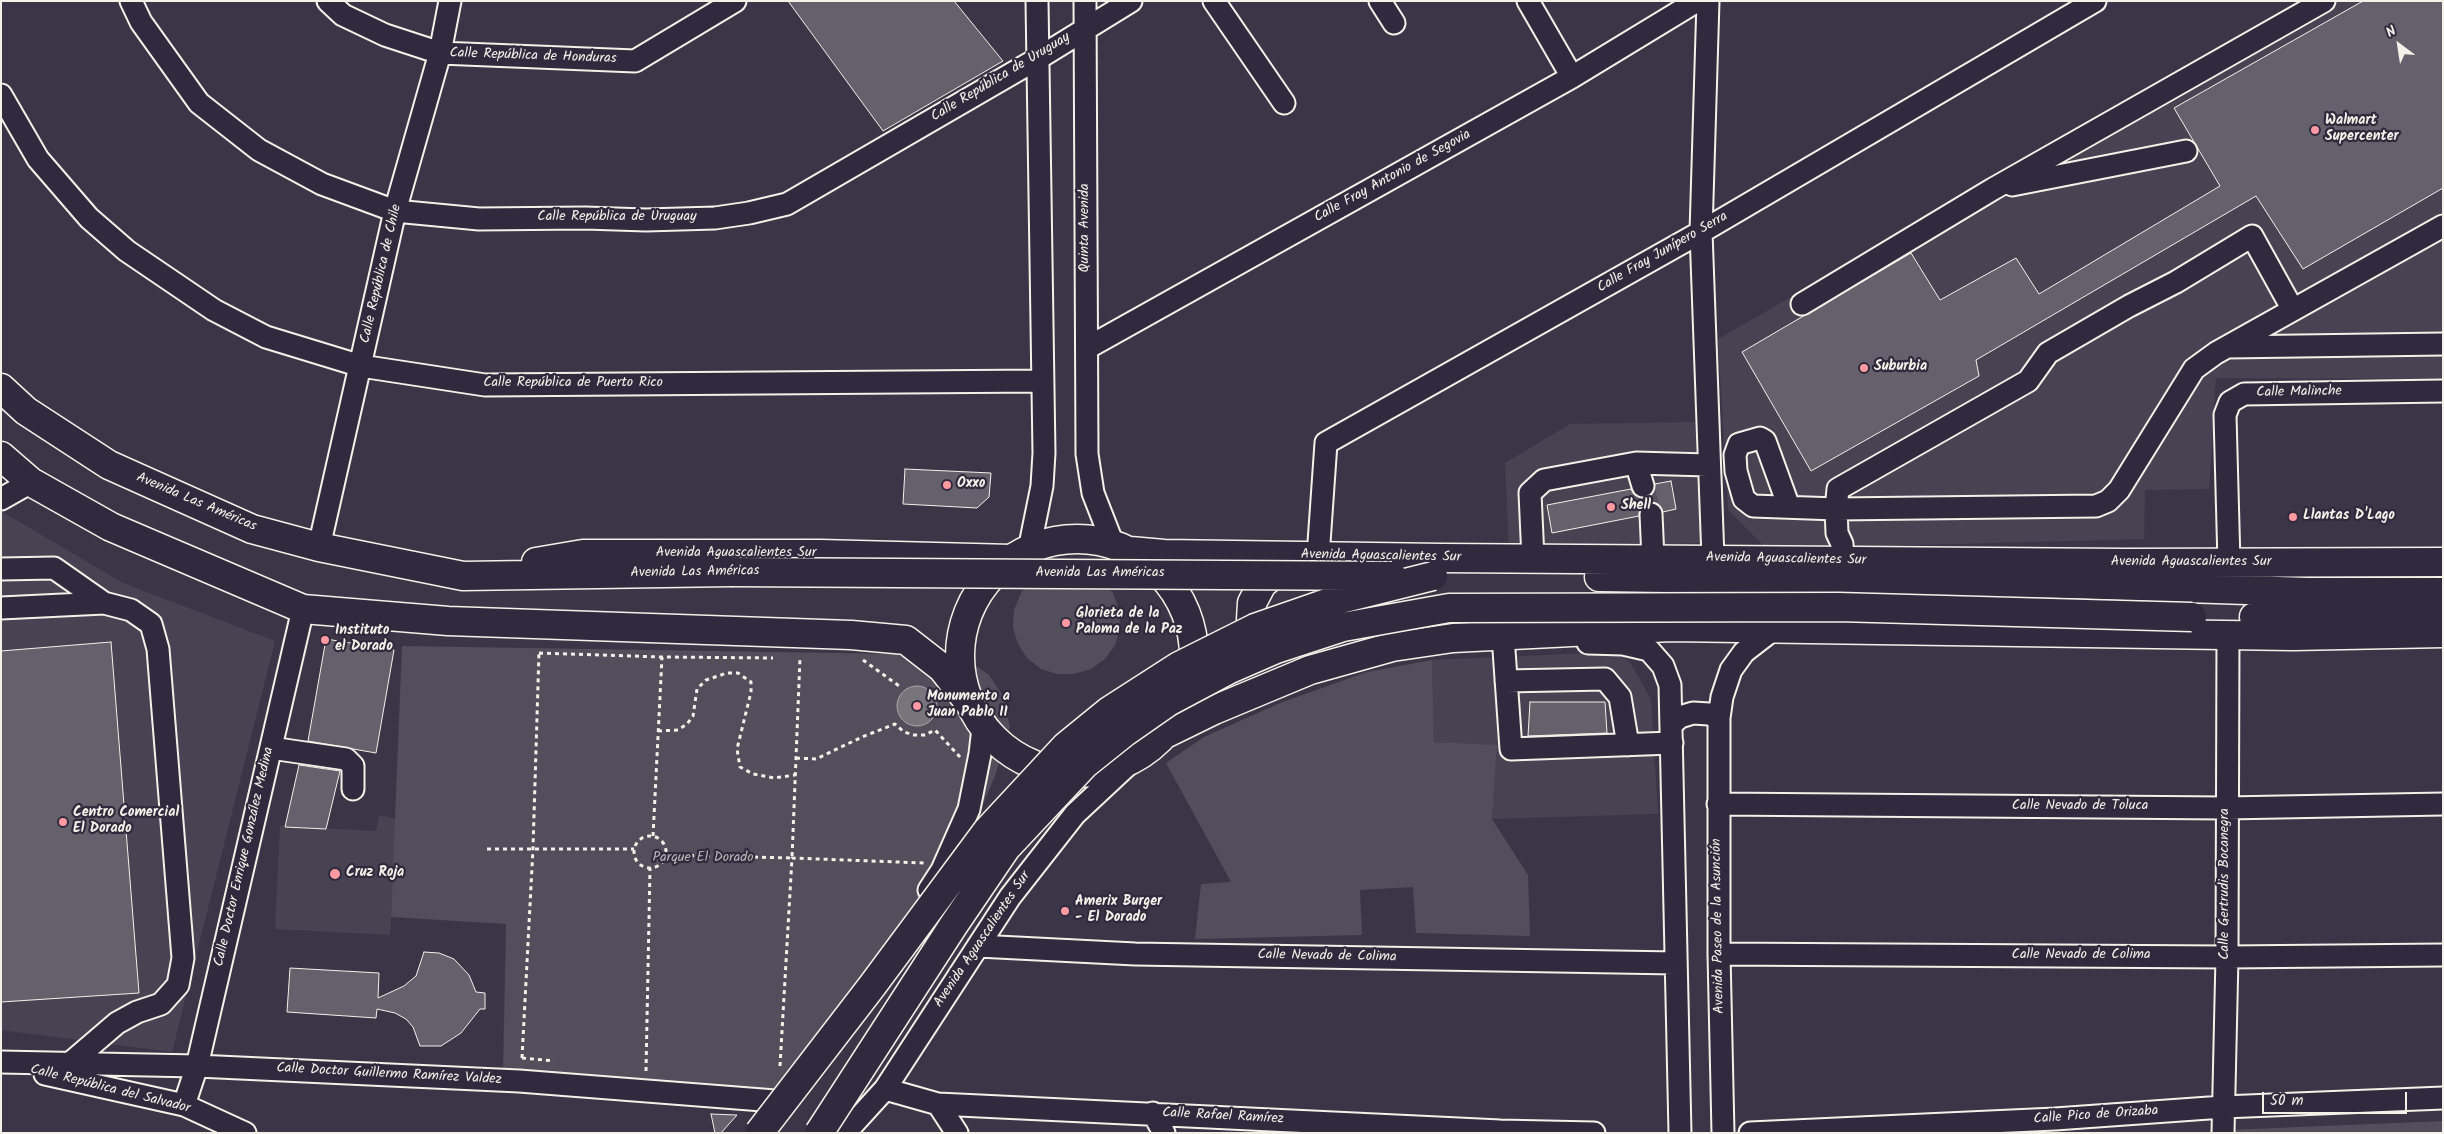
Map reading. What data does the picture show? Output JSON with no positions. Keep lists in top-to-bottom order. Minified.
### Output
{"streets":{"main road":["Avenida Las Américas","Avenida Aguascalientes Sur"],"street":["Calle República de Honduras","Calle República de Uruguay","Calle Fray Antonio de Segovia","Quinta Avenida","Calle Fray Junípero Serra","Calle República de Chile","Calle República de Puerto Rico","Calle Malinche","Calle Nevado de Toluca","Calle Doctor Enrique González Medina","Calle Gertrudis Bocanegra","Avenida Paseo de la Asunción","Calle Nevado de Colima","Calle Doctor Guillermo Ramírez Valdez","Calle República del Salvador","Calle Pico de Orizaba","Calle Rafael Ramírez"]},"crossings":[["Calle República de Honduras","Calle República de Chile"],["Calle República de Uruguay","Quinta Avenida"],["Calle República de Uruguay","Calle República de Chile"],["Calle Fray Antonio de Segovia","Quinta Avenida"],["Quinta Avenida","Avenida Aguascalientes Sur"],["Calle Fray Junípero Serra","Avenida Aguascalientes Sur"],["Calle República de Chile","Calle República de Puerto Rico"],["Calle República de Chile","Avenida Las Américas"],["Calle Malinche","Avenida Aguascalientes Sur"],["Avenida Las Américas","Avenida Aguascalientes Sur"],["Avenida Aguascalientes Sur","Calle Nevado de Colima"],["Avenida Aguascalientes Sur","Calle Rafael Ramírez"],["Calle Nevado de Toluca","Calle Gertrudis Bocanegra"],["Calle Nevado de Toluca","Avenida Paseo de la Asunción"],["Calle Doctor Enrique González Medina","Calle Doctor Guillermo Ramírez Valdez"],["Calle Doctor Enrique González Medina","Calle República del Salvador"],["Calle Gertrudis Bocanegra","Calle Nevado de Colima"],["Calle Gertrudis Bocanegra","Calle Pico de Orizaba"],["Avenida Paseo de la Asunción","Calle Nevado de Colima"],["Calle Doctor Guillermo Ramírez Valdez","Calle República del Salvador"]],"parks":["Parque El Dorado"],"places":["Walmart Supercenter","Suburbia","Oxxo","Shell","Llantas D'Lago","Glorieta de la Paloma de la Paz","Instituto el Dorado","Monumento a Juan Pablo II","Centro Comercial El Dorado","Cruz Roja","Amerix Burger - El Dorado"],"scale_bar":"50 m","north":"top left"}
